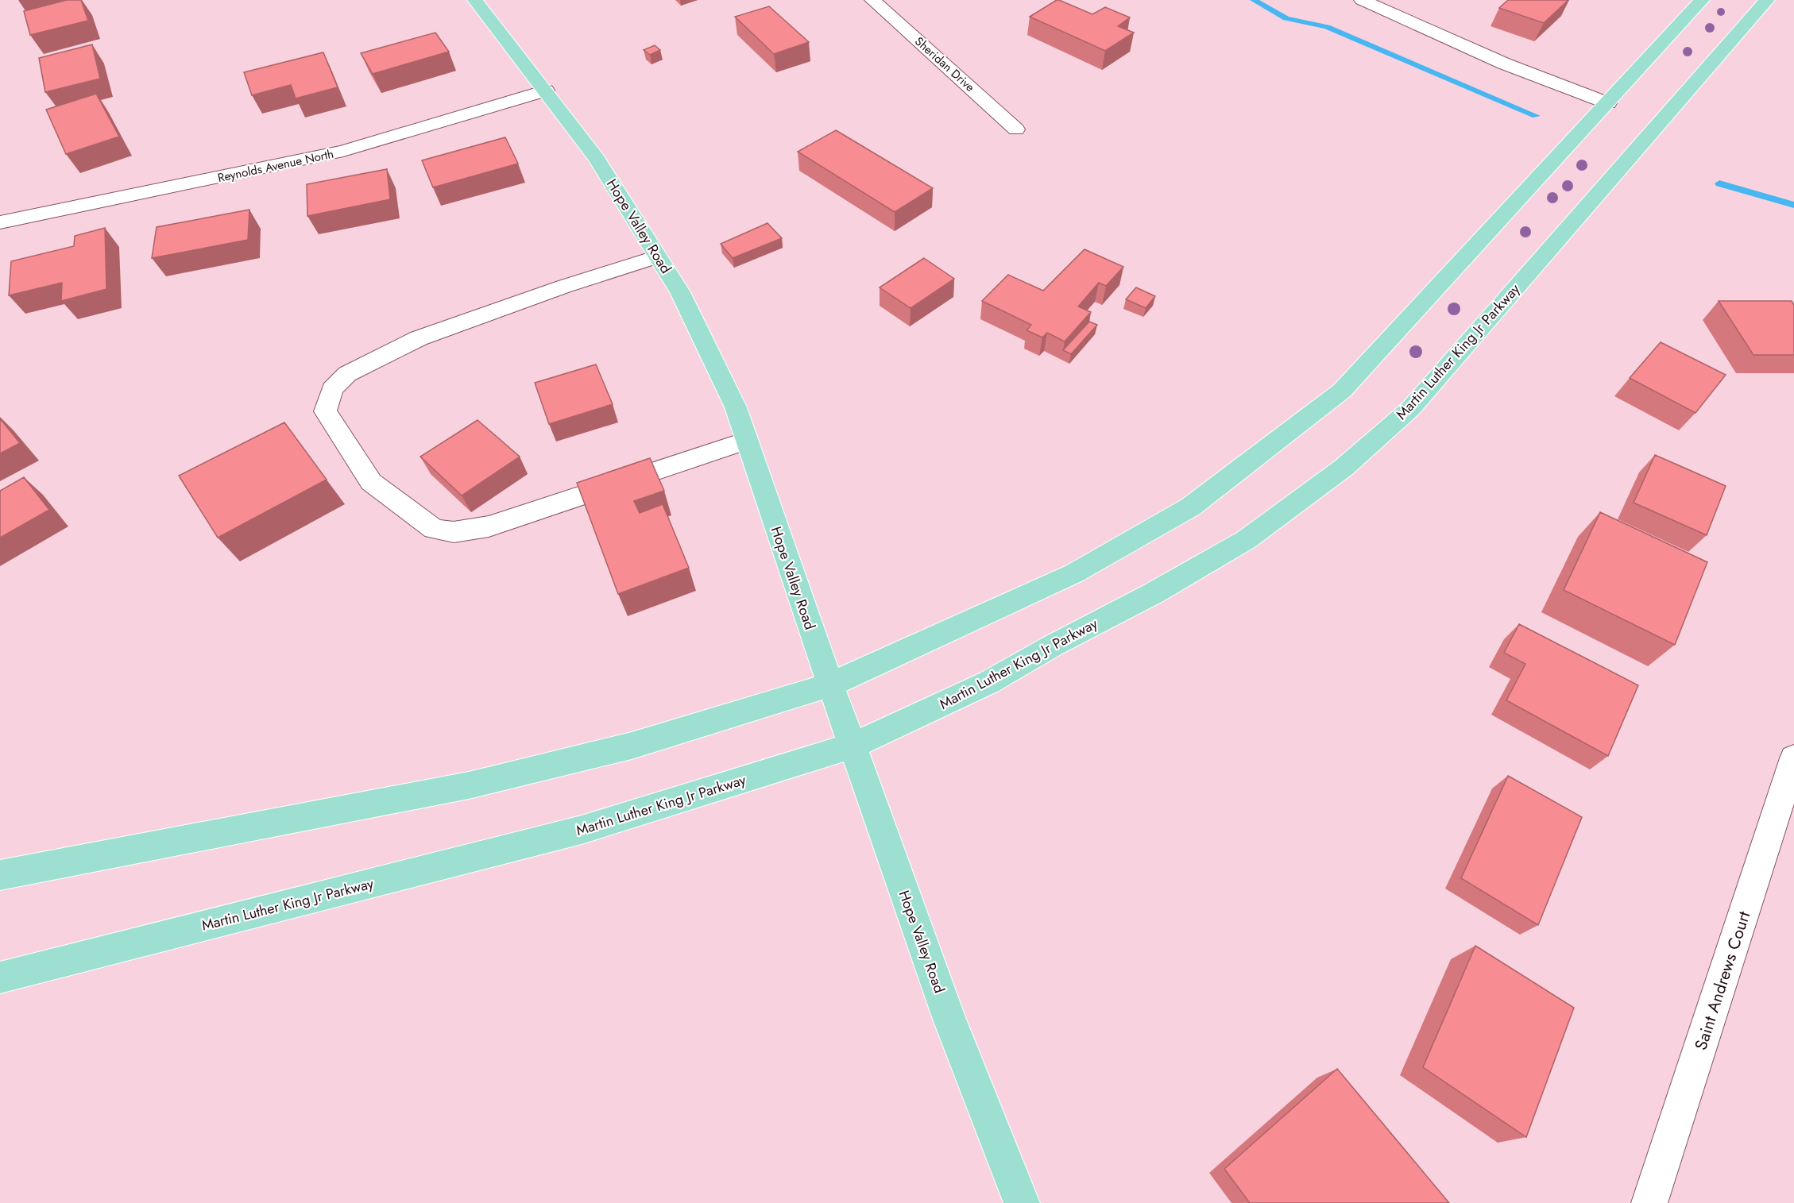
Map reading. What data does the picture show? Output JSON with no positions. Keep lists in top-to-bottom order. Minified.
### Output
{"streets":{"main road":["Hope Valley Road","Martin Luther King Jr Parkway"],"street":["Sheridan Drive","Reynolds Avenue North","Saint Andrews Court"]},"crossings":[["Reynolds Avenue North","Hope Valley Road"],["Hope Valley Road","Martin Luther King Jr Parkway"]]}
